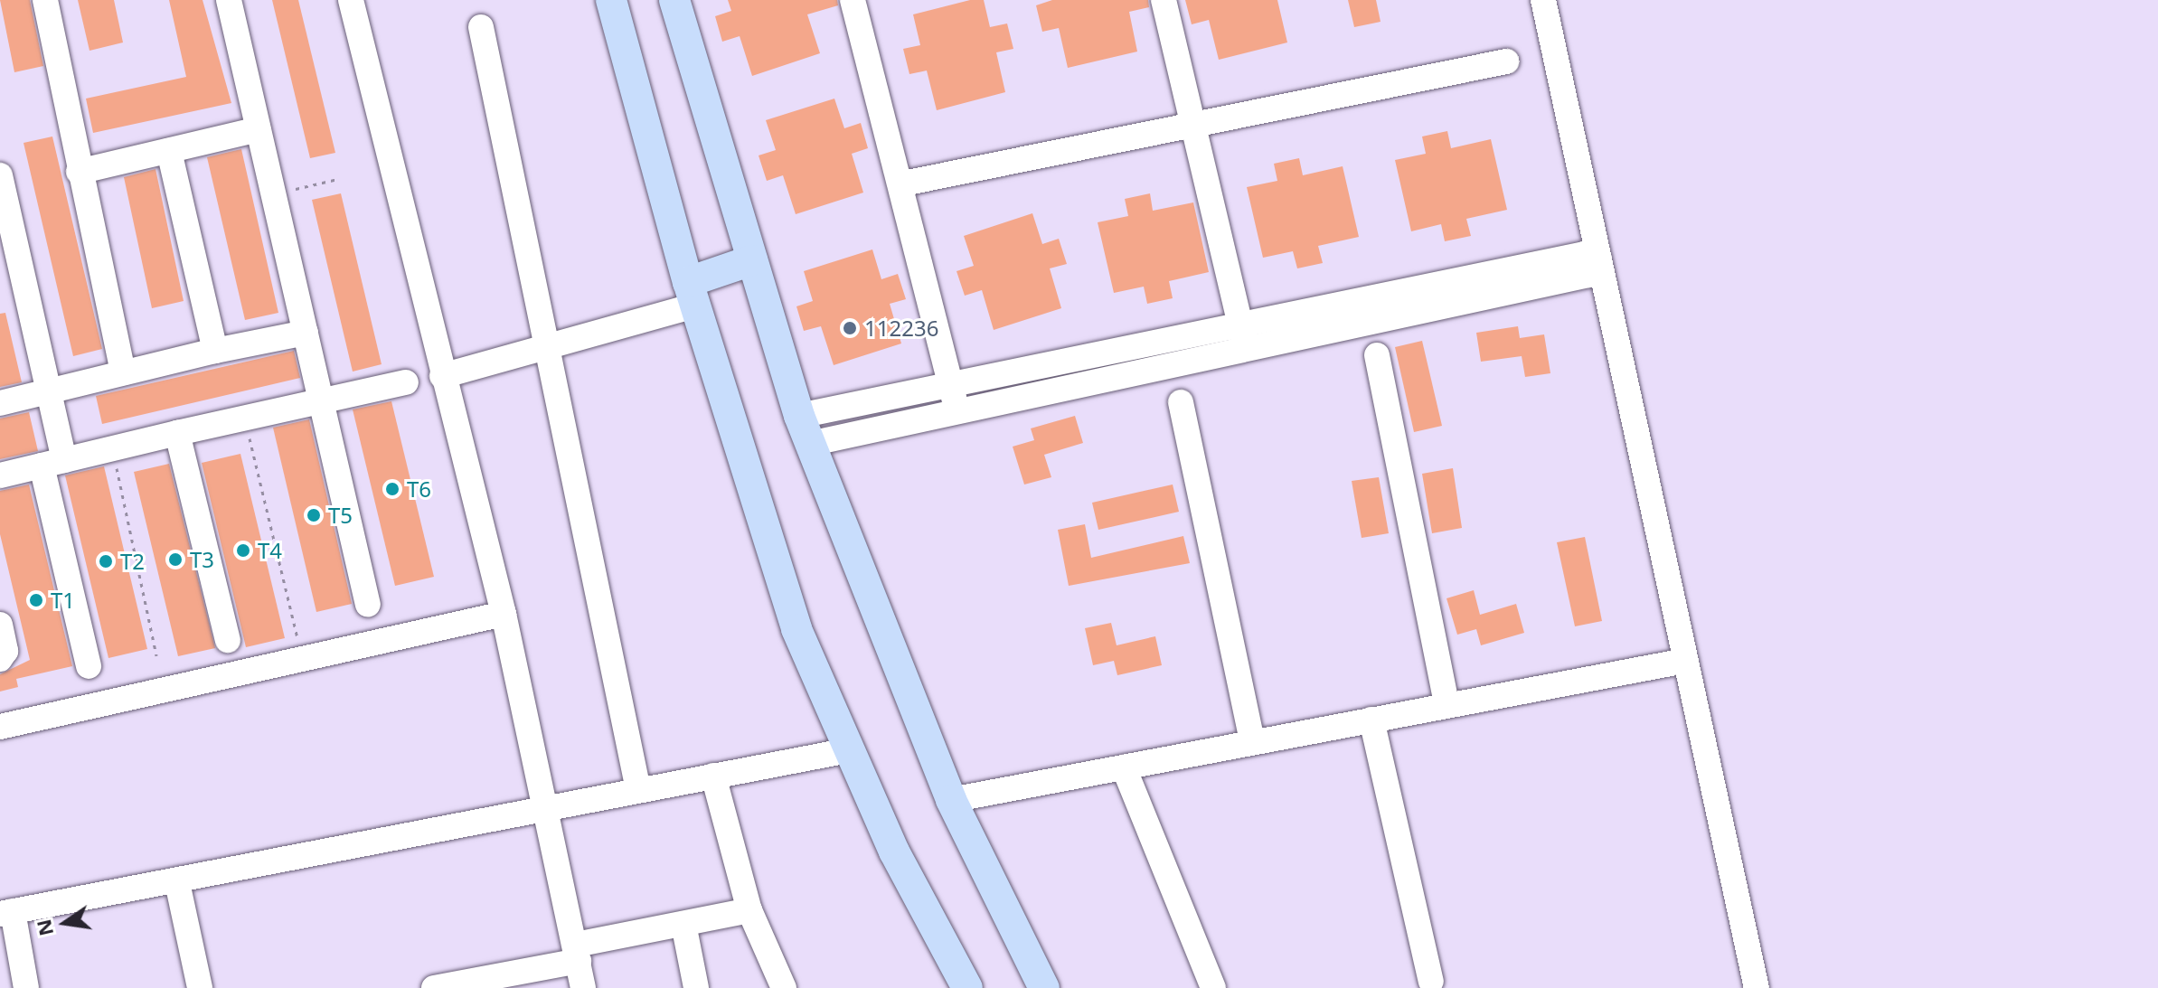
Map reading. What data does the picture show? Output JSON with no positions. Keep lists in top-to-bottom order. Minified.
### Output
{"places":["112236","T6","T5","T4","T3","T2","T1"],"north":"left"}
